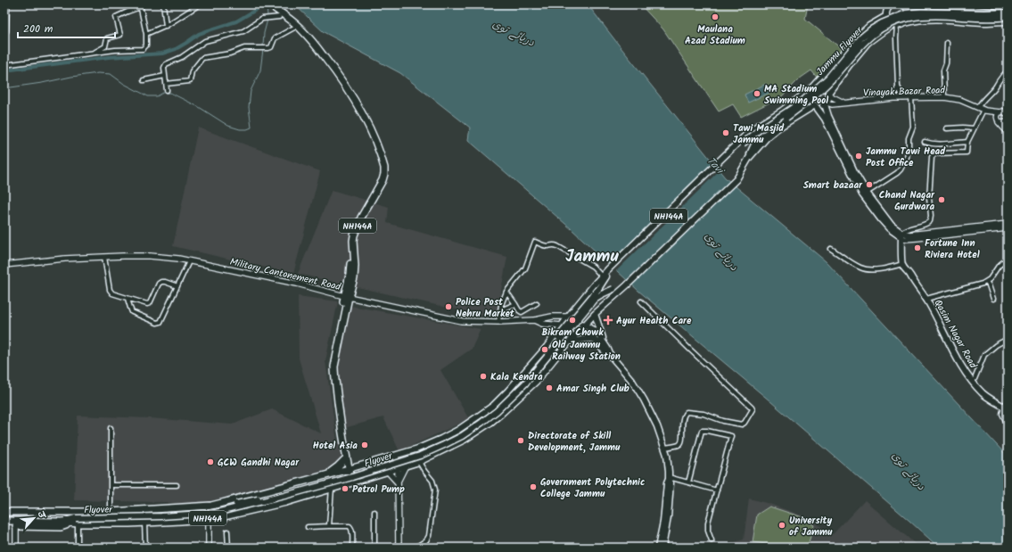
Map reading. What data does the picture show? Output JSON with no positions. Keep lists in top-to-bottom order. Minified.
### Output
{"streets":{"highway":["NH144A"],"main road":["Jammu Flyover","Qasim Nagar Road","Flyover"],"street":["Vinayak Bazar Road","Military Cantonement Road"]},"crossings":[["Jammu Flyover","NH144A"],["NH144A","Military Cantonement Road"],["NH144A","Flyover"]],"districts":["Jammu"],"water":["دریائے توی","Tavi"],"places":{"other":["Maulana Azad Stadium","MA Stadium Swimming Pool","Tawi Masjid Jammu","Jammu Tawi Head Post Office","Smart bazaar","Chand Nagar Gurdwara","Fortune Inn Riviera Hotel","Police Post Nehru Market","Bikram Chowk","Old Jammu Railway Station","Kala Kendra","Amar Singh Club","Directorate of Skill Development, Jammu","Hotel Asia","GCW Gandhi Nagar","Government Polytechnic College Jammu","Petrol Pump","University of Jammu"],"health":["Ayur Health Care"]},"scale_bar":"200 m","north":"top right"}
